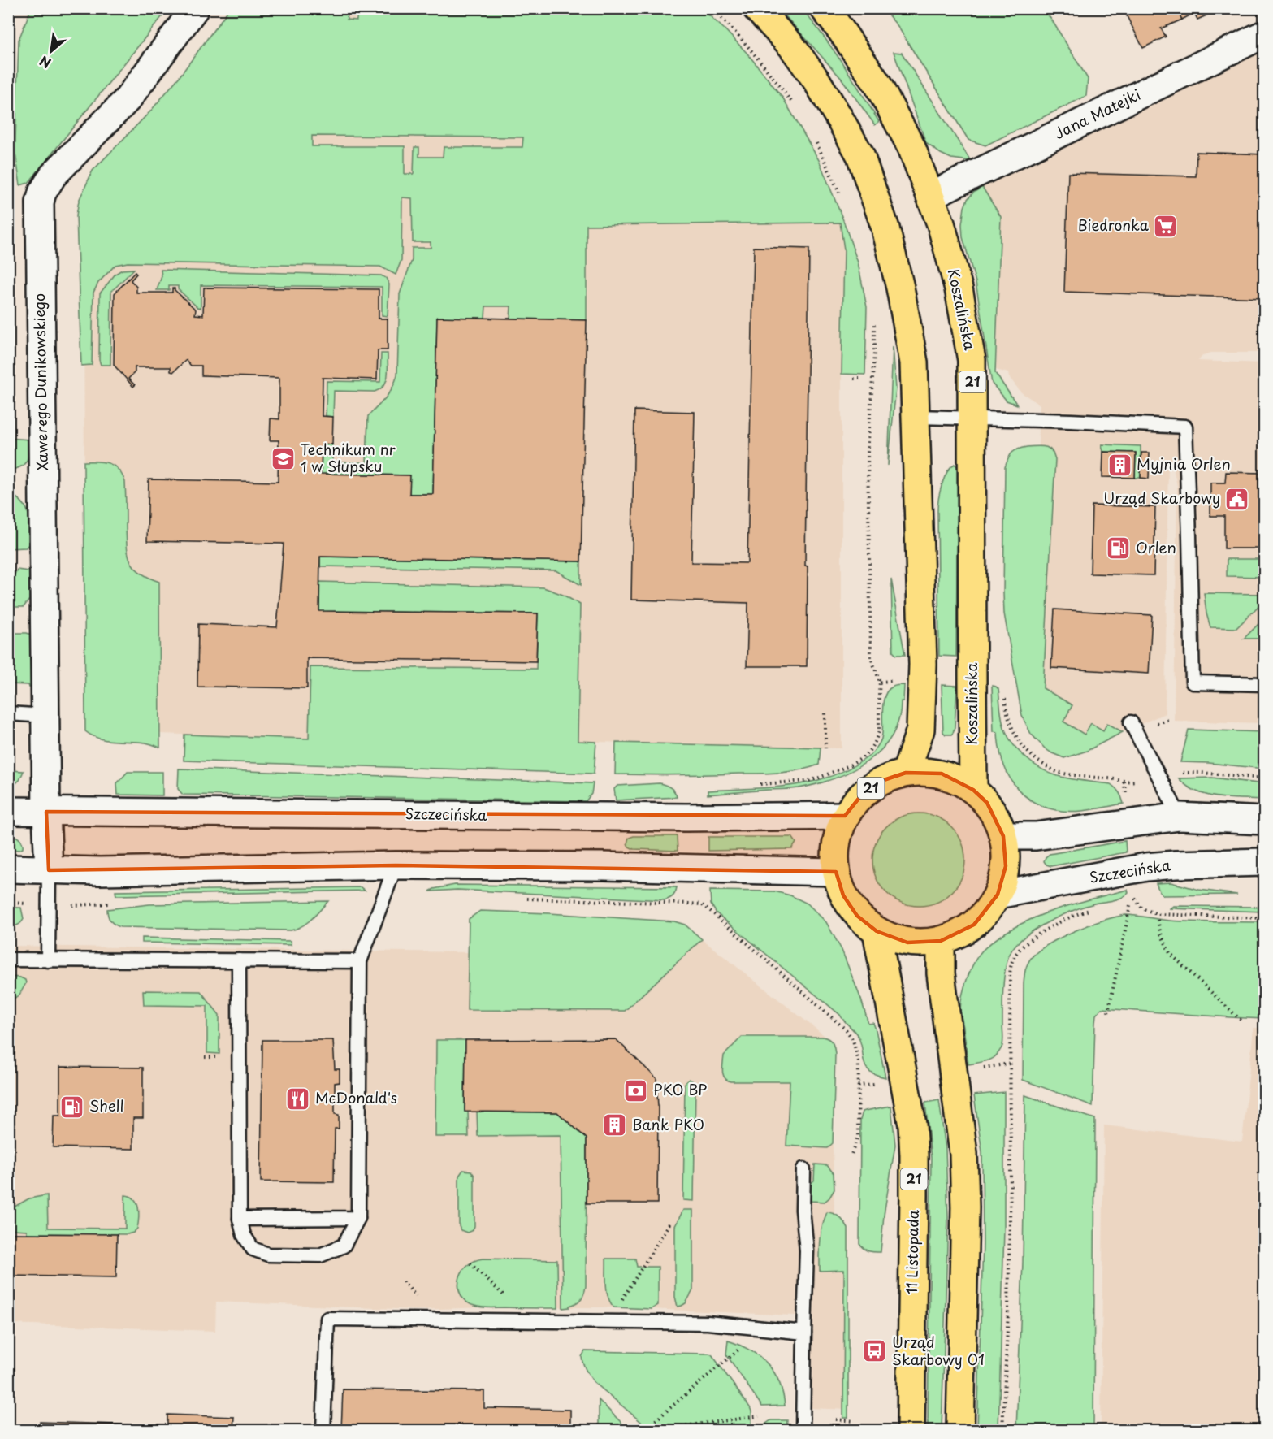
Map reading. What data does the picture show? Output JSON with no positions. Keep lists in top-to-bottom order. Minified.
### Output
{"streets":{"main road":["Koszalińska","21","11 Listopada"],"street":["Jana Matejki","Xawerego Dunikowskiego","Szczecińska"]},"crossings":[["Jana Matejki","Koszalińska"],["Koszalińska","21"],["Koszalińska","Szczecińska"],["Koszalińska","11 Listopada"],["Xawerego Dunikowskiego","Szczecińska"],["21","Szczecińska"],["21","11 Listopada"],["Szczecińska","11 Listopada"]],"places":{"supermarket":["Biedronka"],"school or university":["Technikum nr 1 w Słupsku"],"building":["Myjnia Orlen","Bank PKO"],"public building":["Urząd Skarbowy"],"fuel station":["Orlen","Shell"],"bank":["PKO BP"],"restaurant":["McDonald's"],"bus stop":["Urząd Skarbowy 01"]},"north":"bottom left"}
